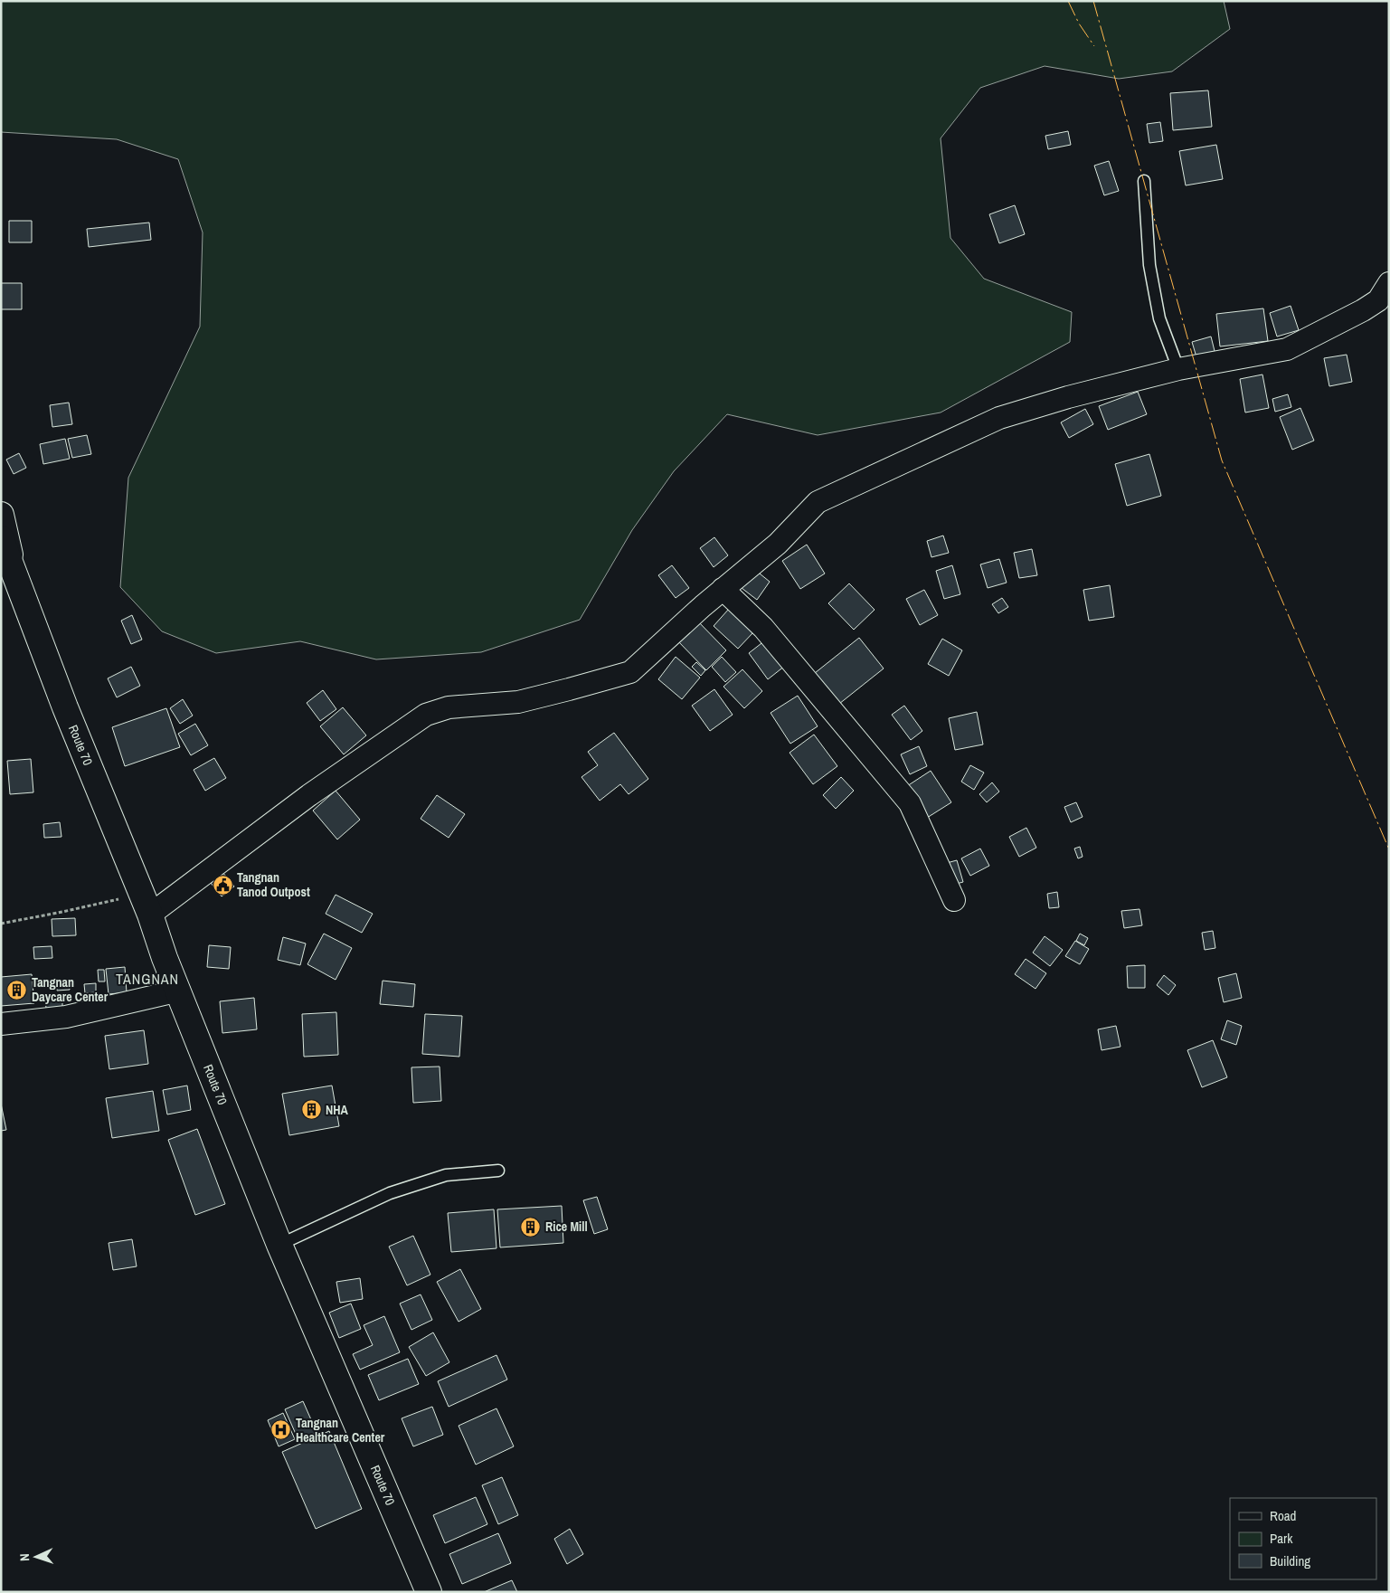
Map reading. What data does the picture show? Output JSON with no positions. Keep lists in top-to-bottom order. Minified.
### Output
{"streets":{"highway":["Route 70"]},"districts":["TANGNAN"],"places":{"public building":["Tangnan Tanod Outpost"],"building":["Tangnan Daycare Center","NHA","Rice Mill"],"hospital":["Tangnan Healthcare Center"]},"legend":["Road","Park","Building"],"north":"left"}
